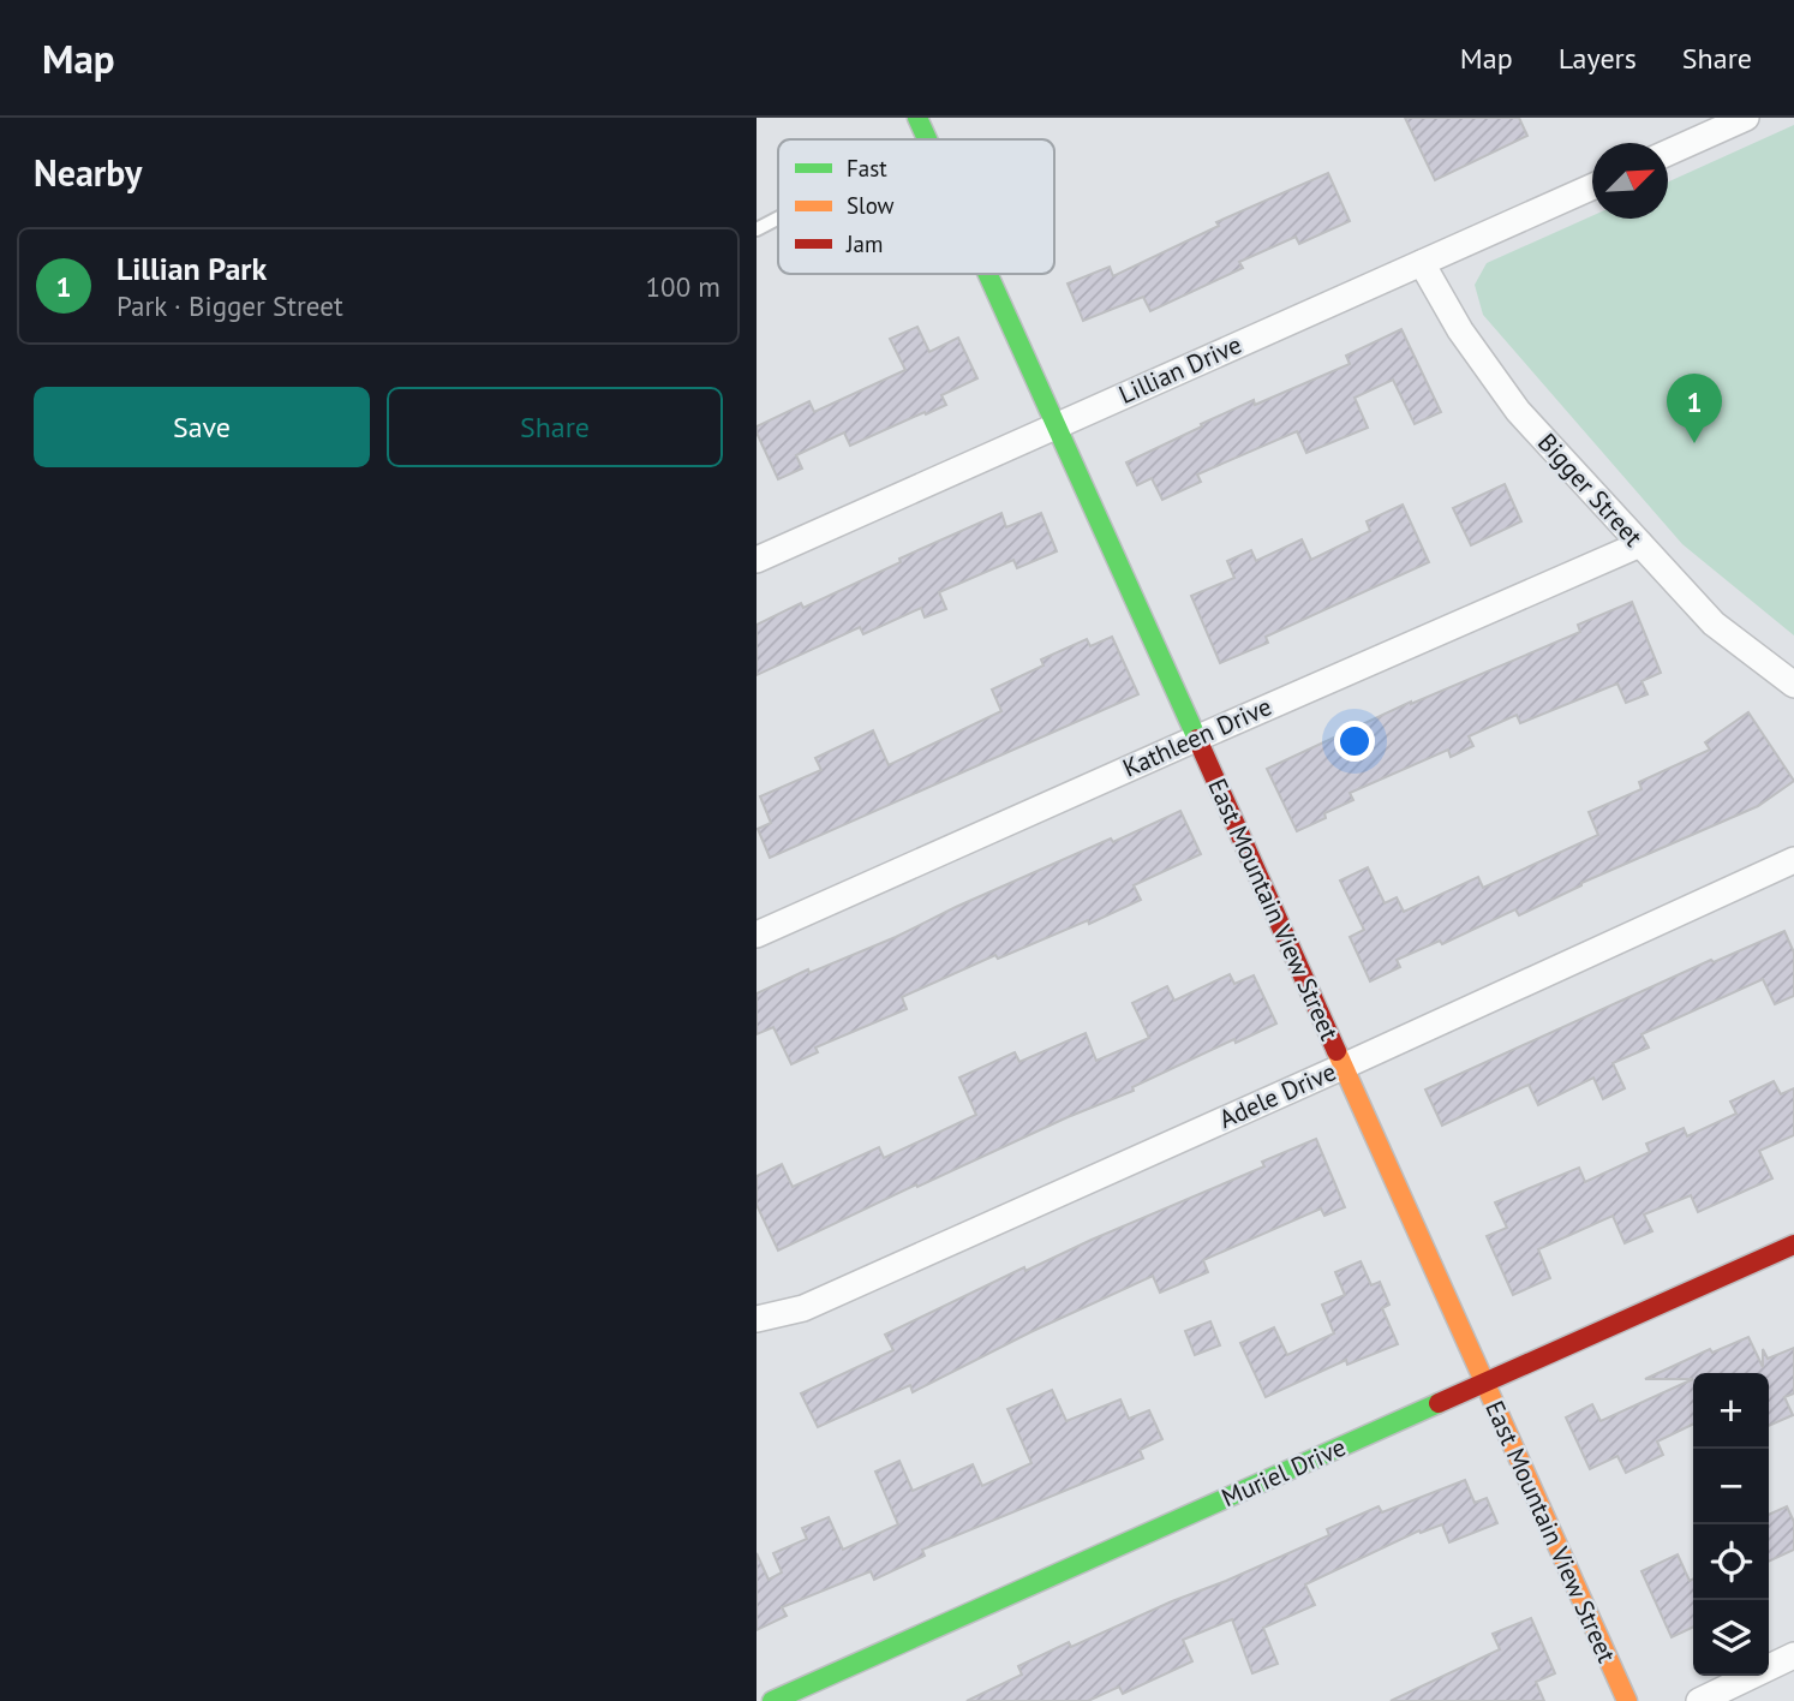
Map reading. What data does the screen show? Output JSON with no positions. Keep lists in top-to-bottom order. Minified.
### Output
{"streets":{"main road":["East Mountain View Street","Muriel Drive"],"street":["Lillian Drive","Bigger Street","Kathleen Drive","Adele Drive"]},"crossings":[["Lillian Drive","Bigger Street"],["Lillian Drive","East Mountain View Street"],["Bigger Street","Kathleen Drive"],["Kathleen Drive","East Mountain View Street"],["East Mountain View Street","Adele Drive"],["East Mountain View Street","Muriel Drive"]],"legend":["Fast","Slow","Jam"],"north":"top right","page":{"header":"Map","nav":["Map","Layers","Share"],"heading":"Nearby","list":[{"mark":"1","name":"Lillian Park","note":"Park · Bigger Street","value":"100 m"}],"buttons":["Save","Share"],"pins":"1","map_buttons":["+","−"]}}
